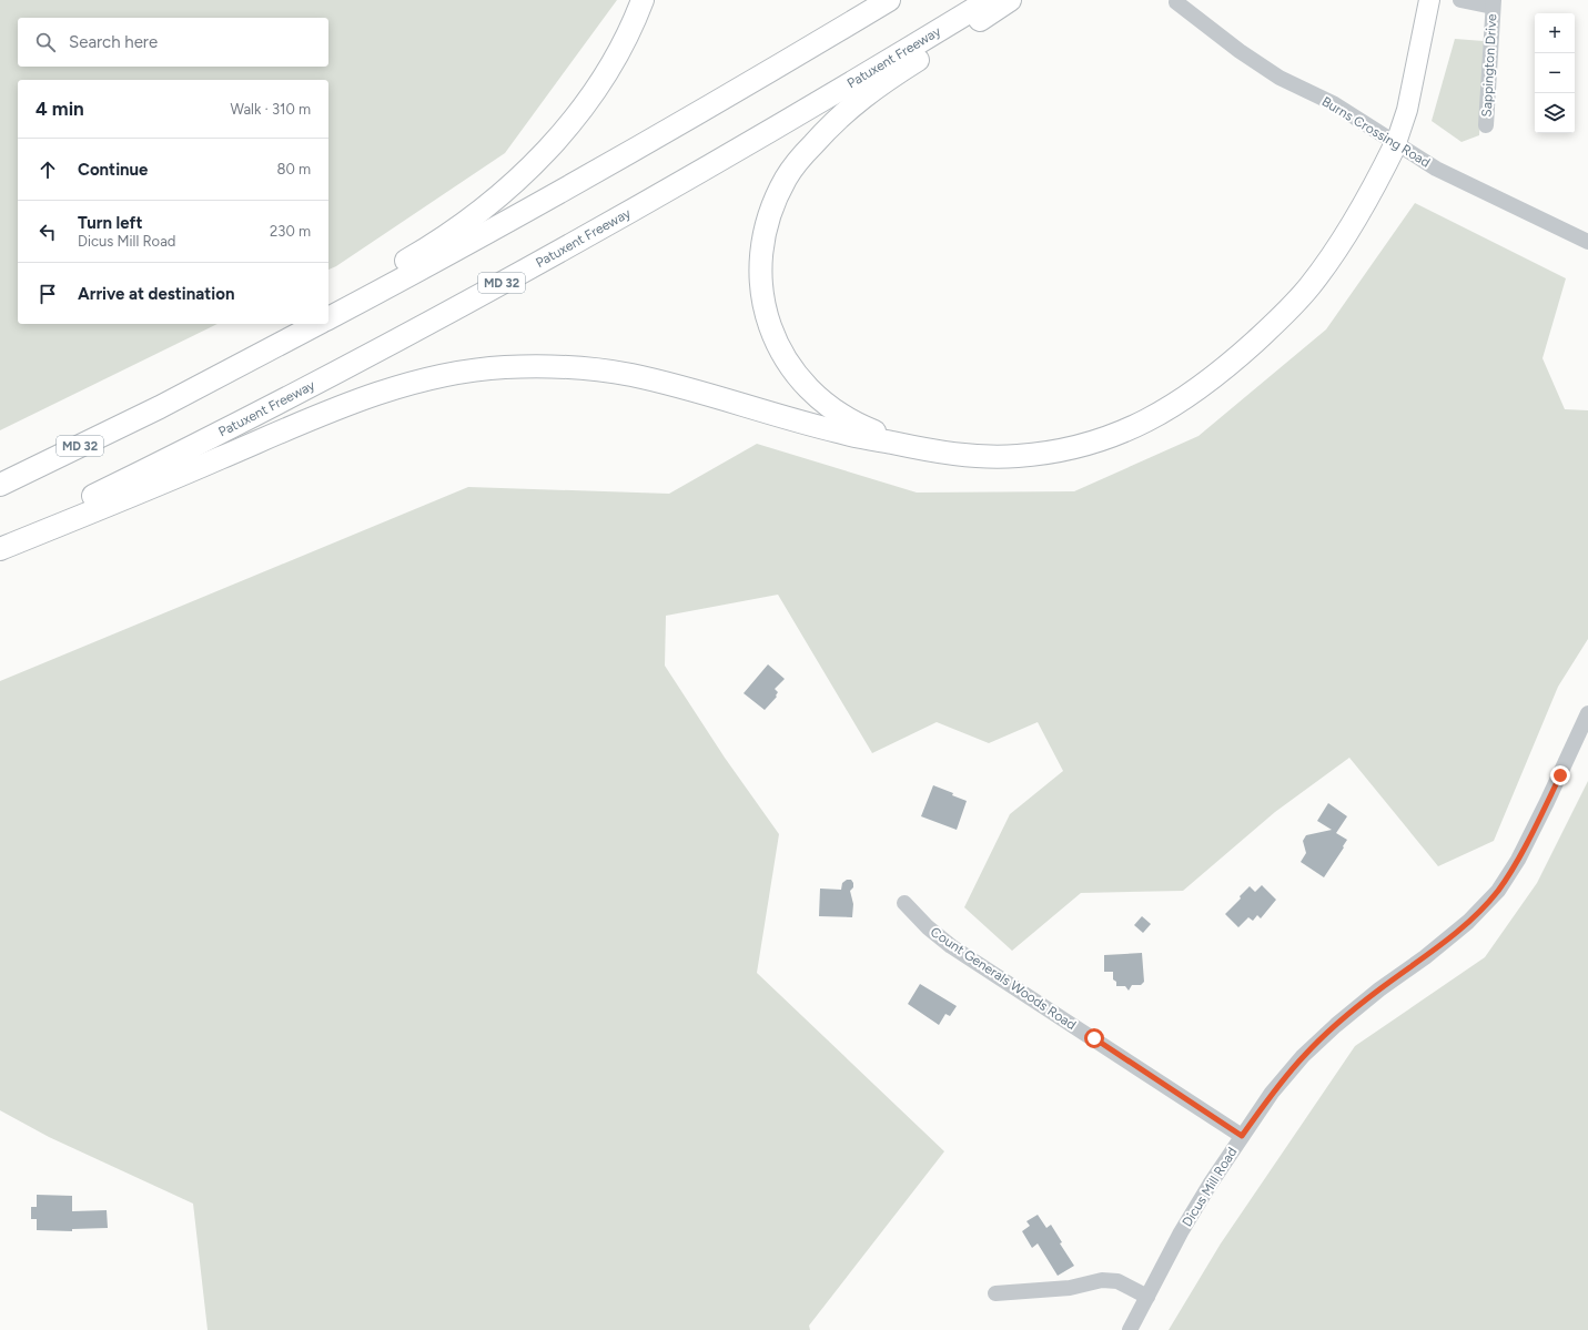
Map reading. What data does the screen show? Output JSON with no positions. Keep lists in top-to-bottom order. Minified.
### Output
{"streets":{"highway":["Patuxent Freeway","MD 32"],"street":["Sappington Drive","Burns Crossing Road","Count Generals Woods Road","Dicus Mill Road"]},"crossings":[["Count Generals Woods Road","Dicus Mill Road"]],"page":{"map_buttons":["+","−"],"search":"Search here","heading":["4 min","Walk · 310 m"],"list":[["Continue","80 m"],["Turn left","Dicus Mill Road","230 m"],"Arrive at destination"]}}
